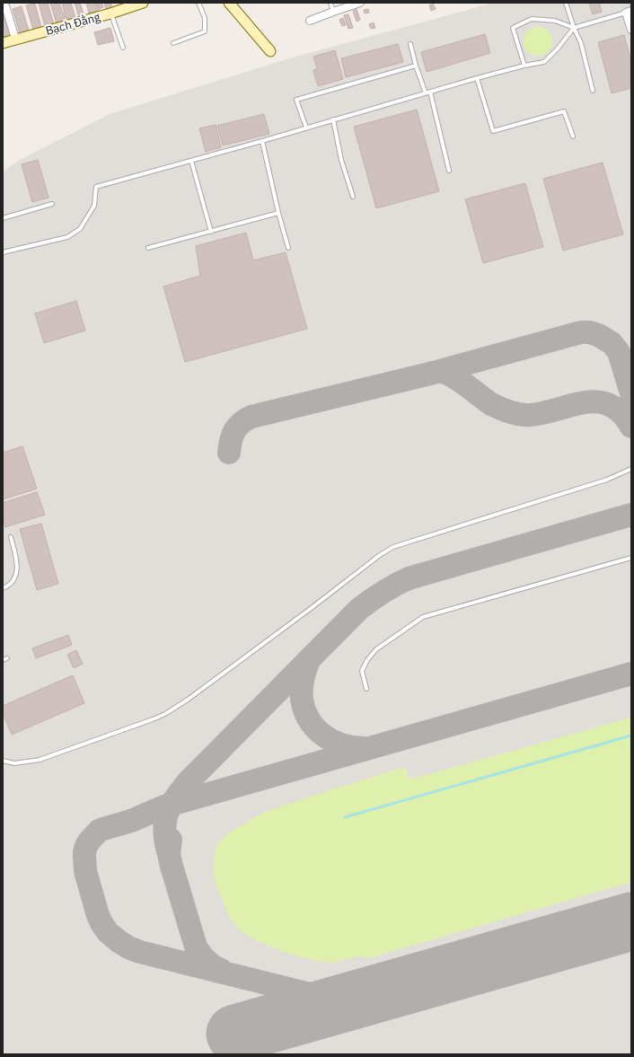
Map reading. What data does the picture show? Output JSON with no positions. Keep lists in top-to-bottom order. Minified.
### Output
{"streets":{"street":["Bạch Đằng"]}}
